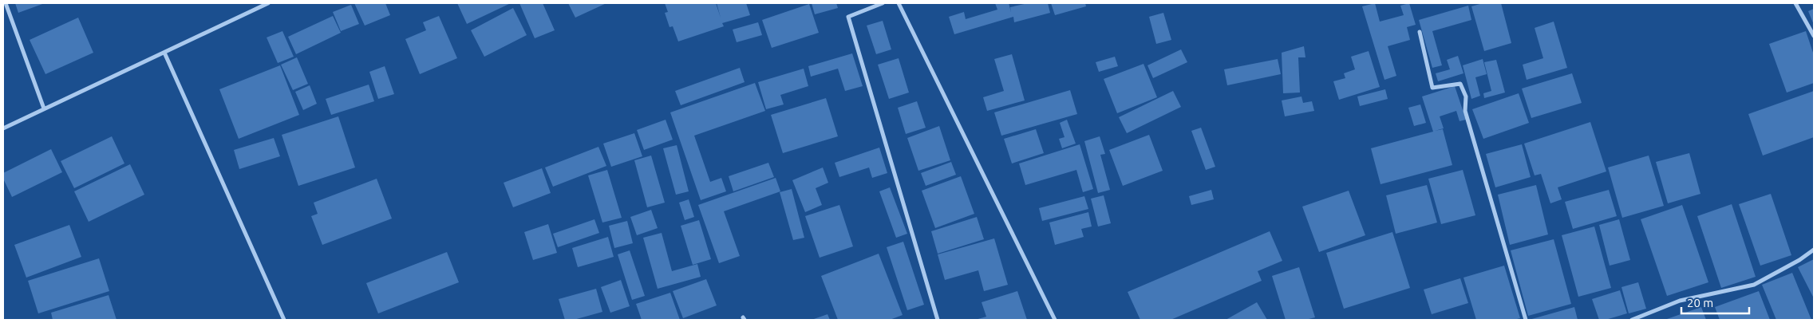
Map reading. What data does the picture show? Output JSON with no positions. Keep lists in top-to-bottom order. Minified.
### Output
{"scale_bar":"20 m"}
